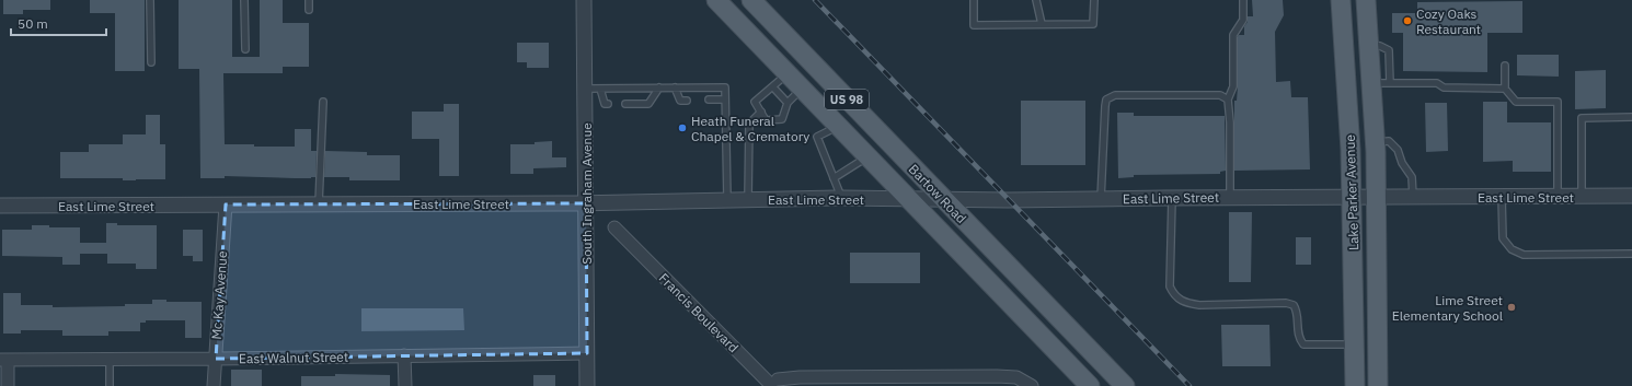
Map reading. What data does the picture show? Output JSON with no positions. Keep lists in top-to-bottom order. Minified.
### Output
{"streets":{"main road":["US 98","Lake Parker Avenue","Bartow Road"],"street":["South Ingraham Avenue","East Lime Street","Mc Kay Avenue","Francis Boulevard","East Walnut Street"]},"crossings":[["Lake Parker Avenue","East Lime Street"],["South Ingraham Avenue","East Lime Street"],["South Ingraham Avenue","East Walnut Street"],["Bartow Road","East Lime Street"],["East Lime Street","Mc Kay Avenue"],["Mc Kay Avenue","East Walnut Street"]],"places":["Cozy Oaks Restaurant","Heath Funeral Chapel & Crematory","Lime Street Elementary School"],"scale_bar":"50 m"}
